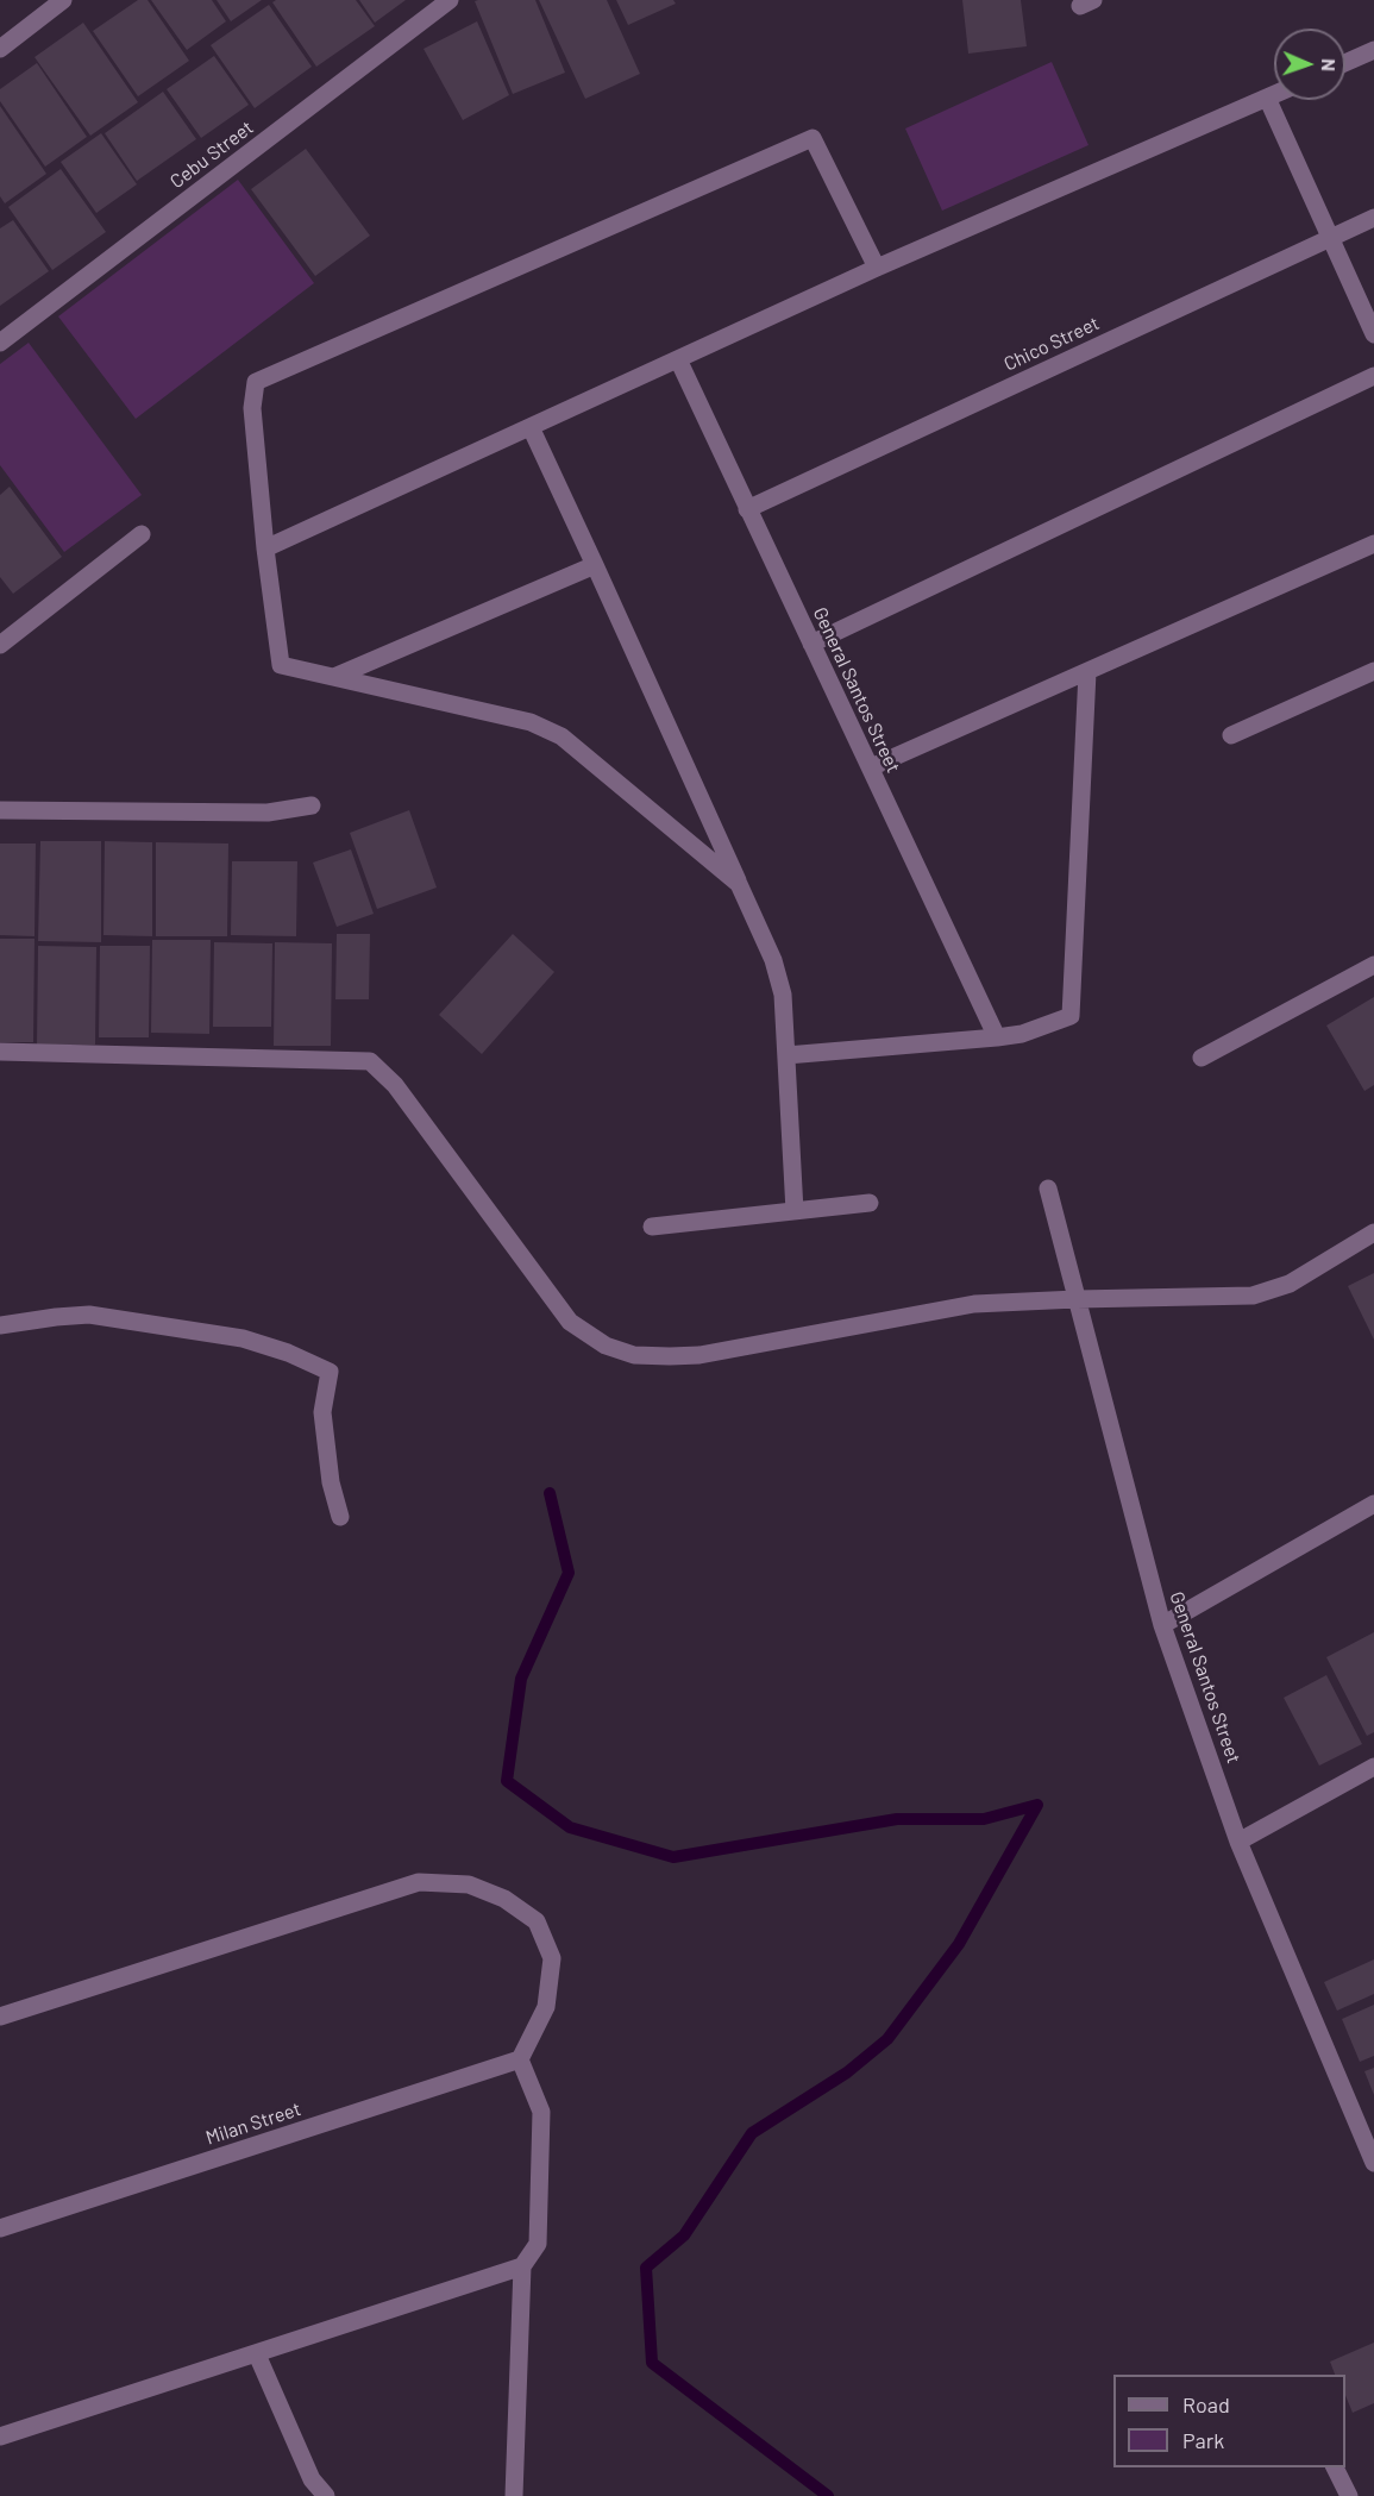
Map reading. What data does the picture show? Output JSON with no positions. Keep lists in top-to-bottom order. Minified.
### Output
{"streets":{"street":["Cebu Street","Chico Street","General Santos Street","Milan Street"]},"crossings":[["Chico Street","General Santos Street"]],"legend":["Road","Park"],"north":"right"}
